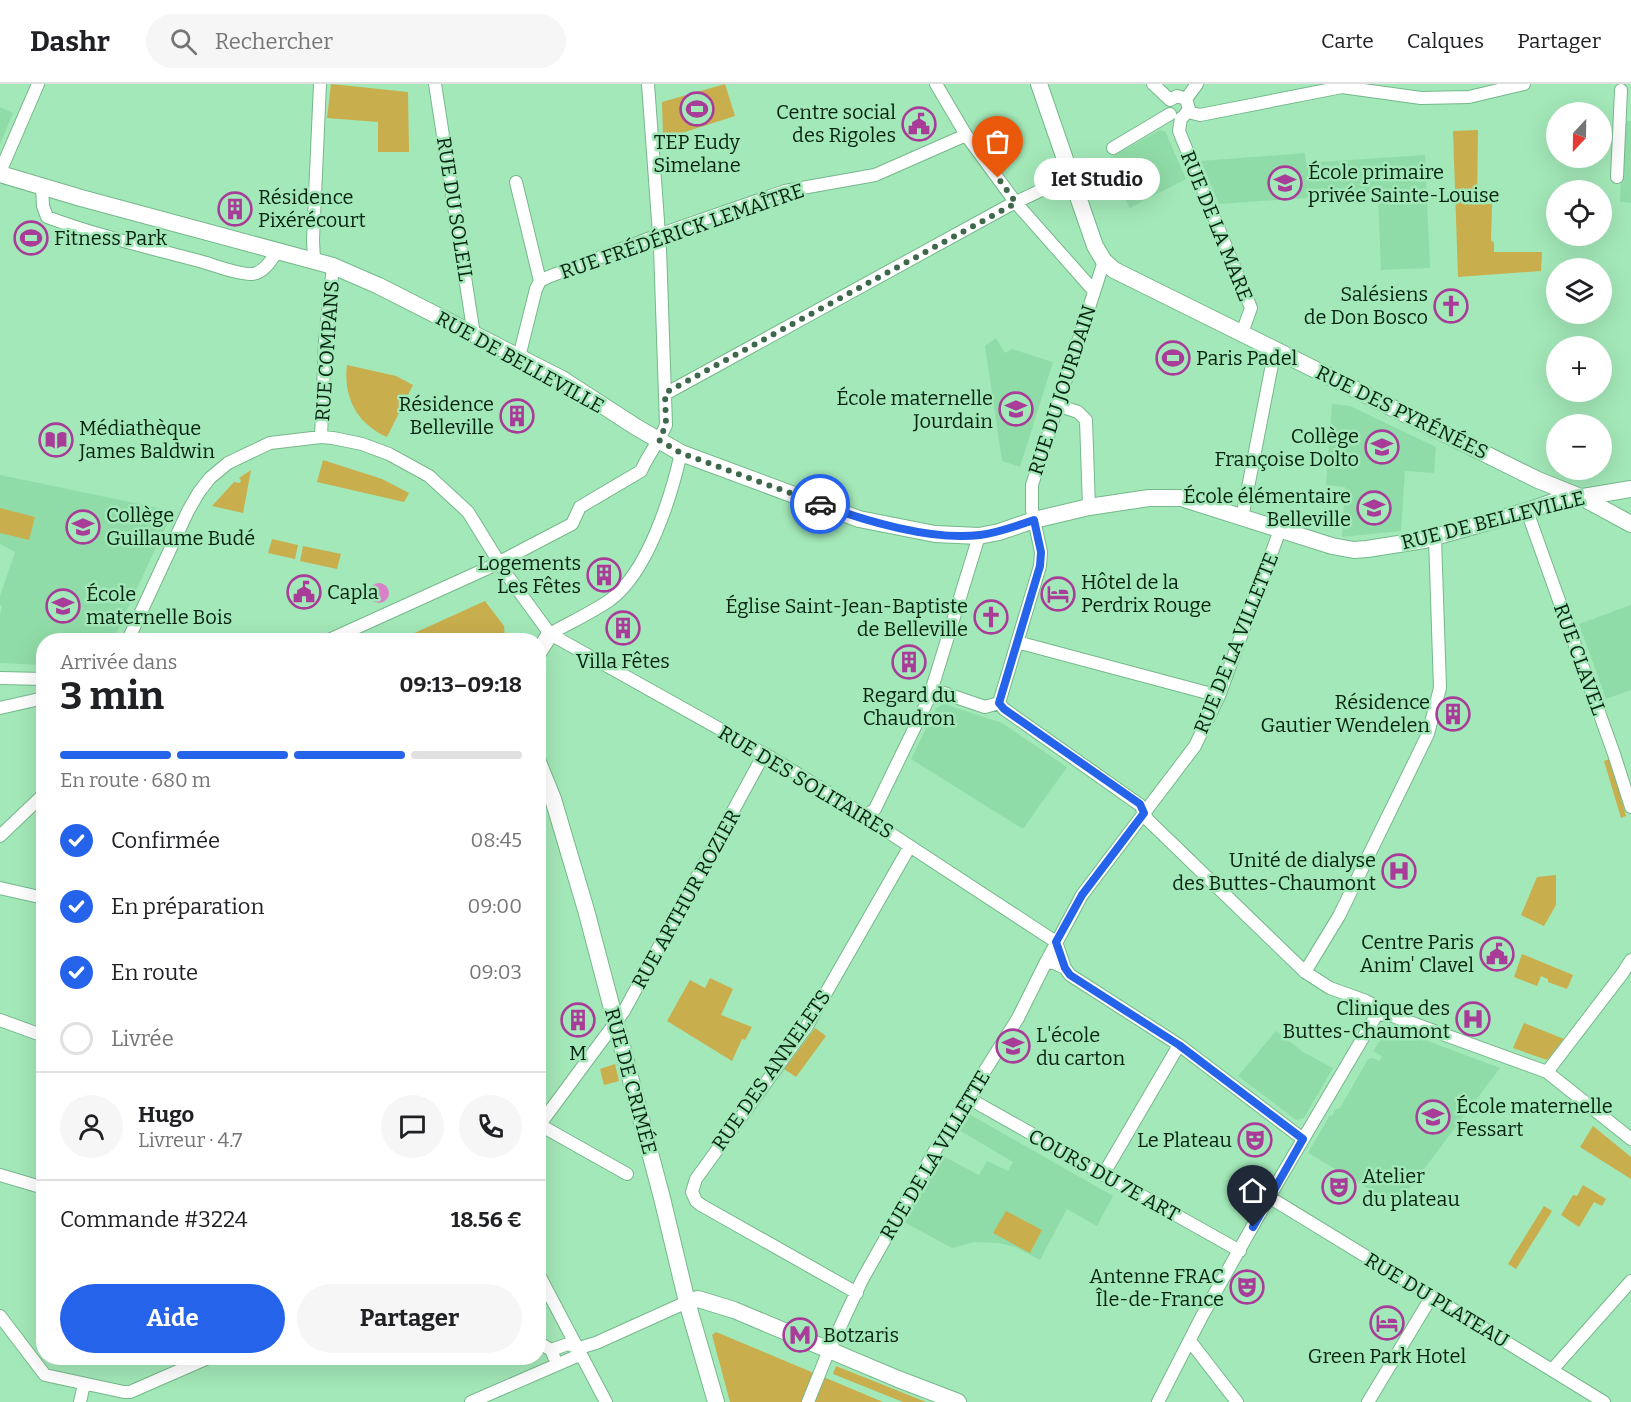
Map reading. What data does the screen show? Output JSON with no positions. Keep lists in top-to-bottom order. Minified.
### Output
{"streets":{"main road":["RUE DE BELLEVILLE","RUE DES PYRÉNÉES","RUE DE CRIMÉE"],"street":["RUE DU SOLEIL","RUE DE LA MARE","RUE FRÉDÉRICK LEMAÎTRE","RUE COMPANS","RUE DU JOURDAIN","RUE DE LA VILLETTE","RUE CLAVEL","RUE DES SOLITAIRES","RUE ARTHUR ROZIER","RUE DES ANNELETS","COURS DU 7E ART","RUE DU PLATEAU"]},"crossings":[["RUE DU SOLEIL","RUE DE BELLEVILLE"],["RUE DE LA MARE","RUE DES PYRÉNÉES"],["RUE FRÉDÉRICK LEMAÎTRE","RUE DE BELLEVILLE"],["RUE COMPANS","RUE DE BELLEVILLE"],["RUE DE BELLEVILLE","RUE DU JOURDAIN"],["RUE DE BELLEVILLE","RUE DES PYRÉNÉES"],["RUE DE BELLEVILLE","RUE DE LA VILLETTE"],["RUE DE BELLEVILLE","RUE CLAVEL"],["RUE DU JOURDAIN","RUE DES PYRÉNÉES"],["RUE DE LA VILLETTE","RUE DES SOLITAIRES"],["RUE DE LA VILLETTE","RUE DES ANNELETS"],["RUE DE LA VILLETTE","COURS DU 7E ART"],["RUE DES SOLITAIRES","RUE ARTHUR ROZIER"],["RUE DES SOLITAIRES","RUE DES ANNELETS"]],"places":{"sports":["TEP Eudy Simelane","Fitness Park","Paris Padel"],"public building":["Centre social des Rigoles","Capla","Centre Paris Anim' Clavel"],"other":["Iet Studio"],"school or university":["École primaire privée Sainte-Louise","École maternelle Jourdain","Collège Françoise Dolto","École élémentaire Belleville","Collège Guillaume Budé","École maternelle Bois","L'école du carton","École maternelle Fessart"],"building":["Résidence Pixérécourt","Résidence Belleville","Logements Les Fêtes","Villa Fêtes","Regard du Chaudron","Résidence Gautier Wendelen","M"],"church":["Salésiens de Don Bosco","Église Saint-Jean-Baptiste de Belleville"],"library":["Médiathèque James Baldwin"],"hotel":["Hôtel de la Perdrix Rouge","Green Park Hotel"],"hospital":["Unité de dialyse des Buttes-Chaumont","Clinique des Buttes-Chaumont"],"theatre":["Le Plateau","Atelier du plateau","Antenne FRAC Île-de-France"],"metro station":["Botzaris"]},"north":"bottom","page":{"header":"Dashr","search":"Rechercher","nav":["Carte","Calques","Partager"],"map_buttons":["+","−"],"bubble":"Iet Studio","heading":["3 min","Arrivée dans","09:13–09:18"],"panel":["Hugo","Livreur · 4.7","Commande #3224","18.56 €"],"bar":"En route · 680 m","list":[["Confirmée","08:45"],["En préparation","09:00"],["En route","09:03"],"Livrée"],"buttons":["Aide","Partager"]}}
